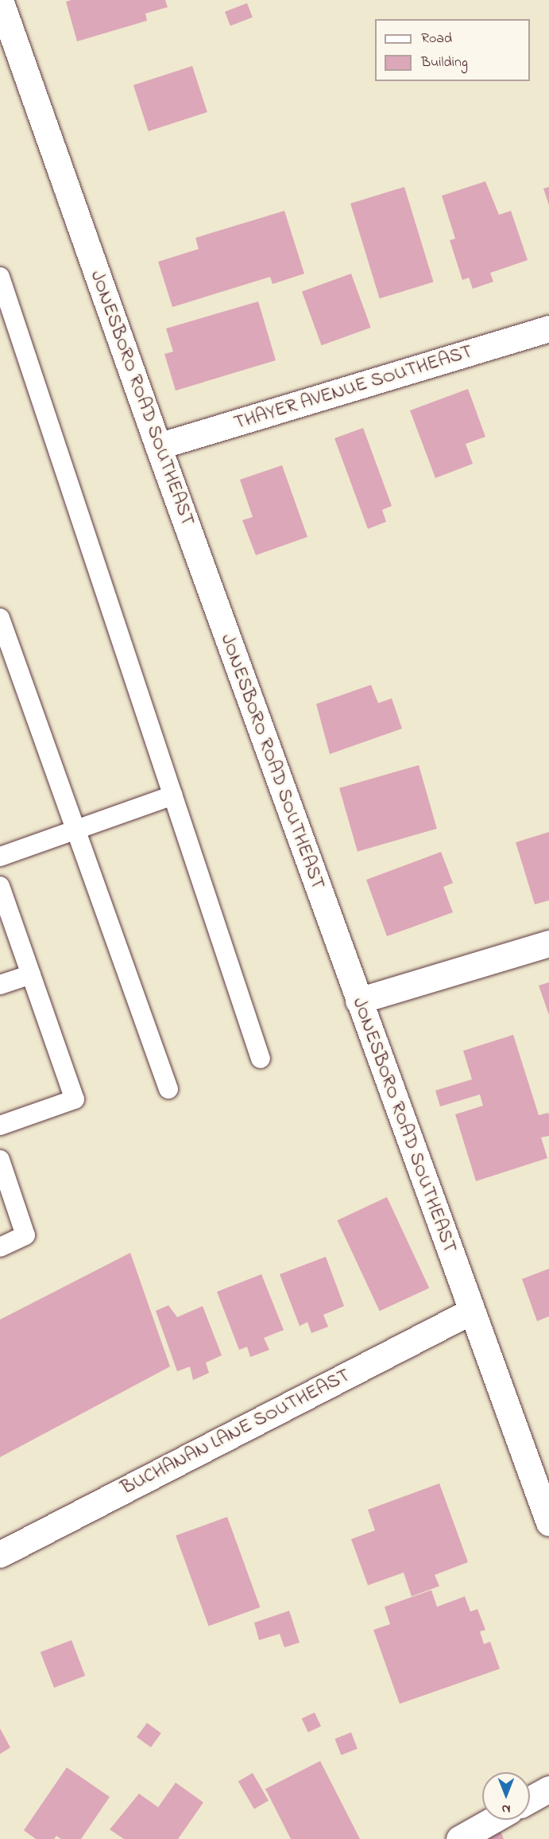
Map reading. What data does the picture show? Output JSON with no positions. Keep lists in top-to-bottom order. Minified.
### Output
{"streets":{"main road":["THAYER AVENUE SOUTHEAST","JONESBORO ROAD SOUTHEAST","BUCHANAN LANE SOUTHEAST"]},"crossings":[["THAYER AVENUE SOUTHEAST","JONESBORO ROAD SOUTHEAST"],["JONESBORO ROAD SOUTHEAST","BUCHANAN LANE SOUTHEAST"]],"legend":["Road","Building"],"north":"bottom"}
